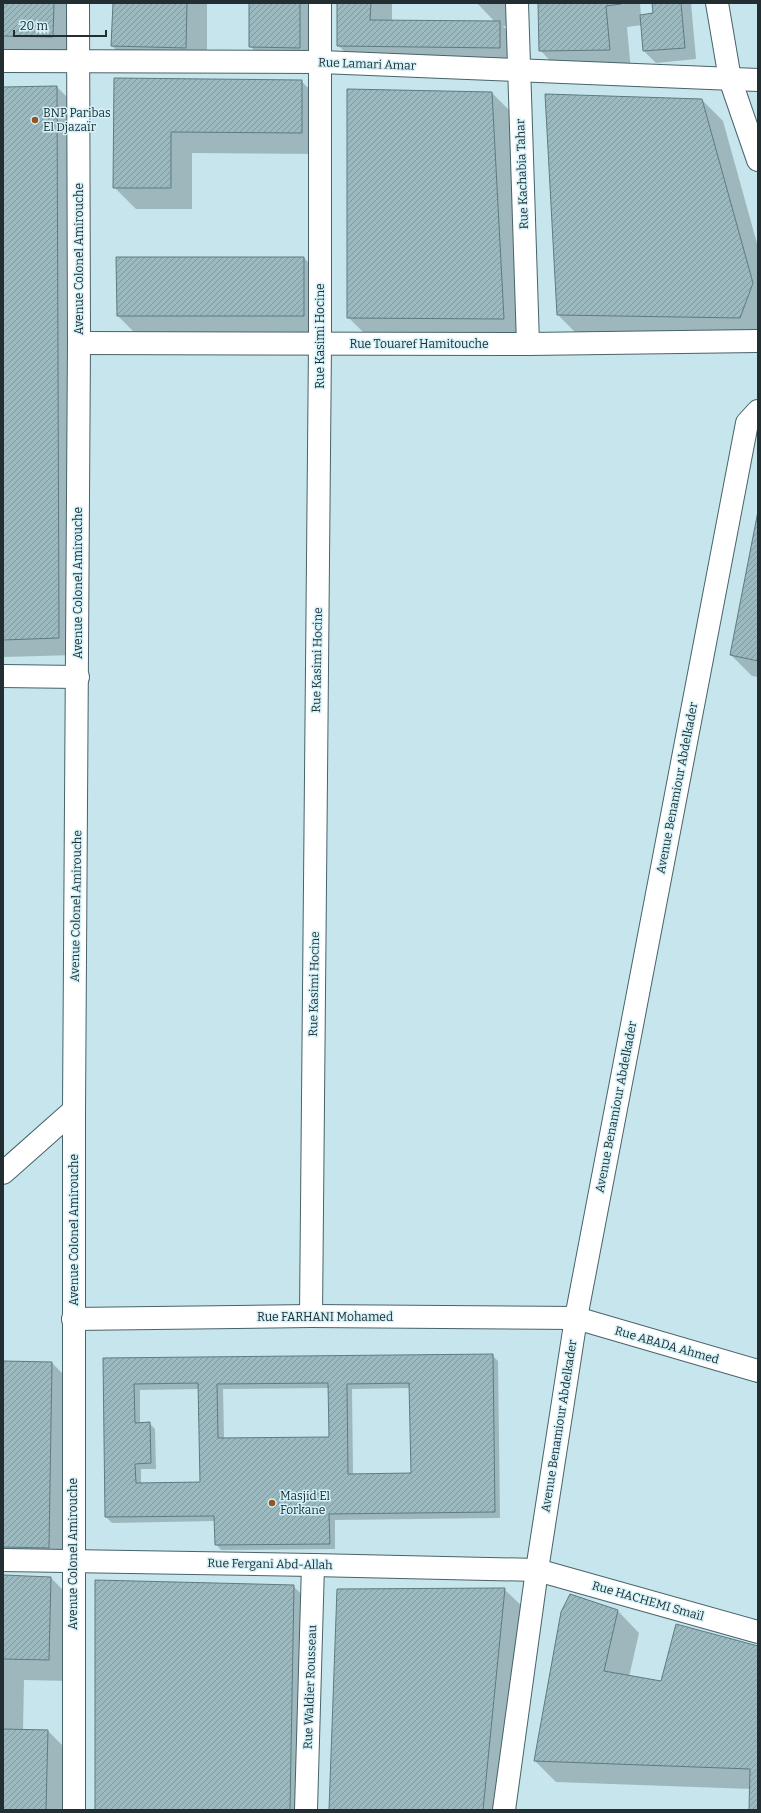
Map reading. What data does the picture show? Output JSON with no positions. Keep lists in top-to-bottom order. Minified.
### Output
{"streets":{"street":["Rue Lamari Amar","Rue Kachabia Tahar","Avenue Colonel Amirouche","Rue Kasimi Hocine","Rue Touaref Hamitouche","Avenue Benamiour Abdelkader","Rue FARHANI Mohamed","Rue ABADA Ahmed","Rue Fergani Abd-Allah","Rue HACHEMI Smaïl","Rue Waldier Rousseau"]},"crossings":[["Rue Lamari Amar","Rue Kachabia Tahar"],["Rue Lamari Amar","Avenue Colonel Amirouche"],["Rue Lamari Amar","Rue Kasimi Hocine"],["Rue Kachabia Tahar","Rue Touaref Hamitouche"],["Avenue Colonel Amirouche","Rue Touaref Hamitouche"],["Avenue Colonel Amirouche","Rue FARHANI Mohamed"],["Avenue Colonel Amirouche","Rue Fergani Abd-Allah"],["Rue Kasimi Hocine","Rue Touaref Hamitouche"],["Rue Kasimi Hocine","Rue FARHANI Mohamed"],["Avenue Benamiour Abdelkader","Rue FARHANI Mohamed"],["Avenue Benamiour Abdelkader","Rue ABADA Ahmed"],["Avenue Benamiour Abdelkader","Rue Fergani Abd-Allah"],["Avenue Benamiour Abdelkader","Rue HACHEMI Smaïl"],["Rue FARHANI Mohamed","Rue ABADA Ahmed"],["Rue Fergani Abd-Allah","Rue HACHEMI Smaïl"],["Rue Fergani Abd-Allah","Rue Waldier Rousseau"]],"places":["BNP Paribas El Djazaïr","Masjid El Forkane"],"scale_bar":"20 m"}
